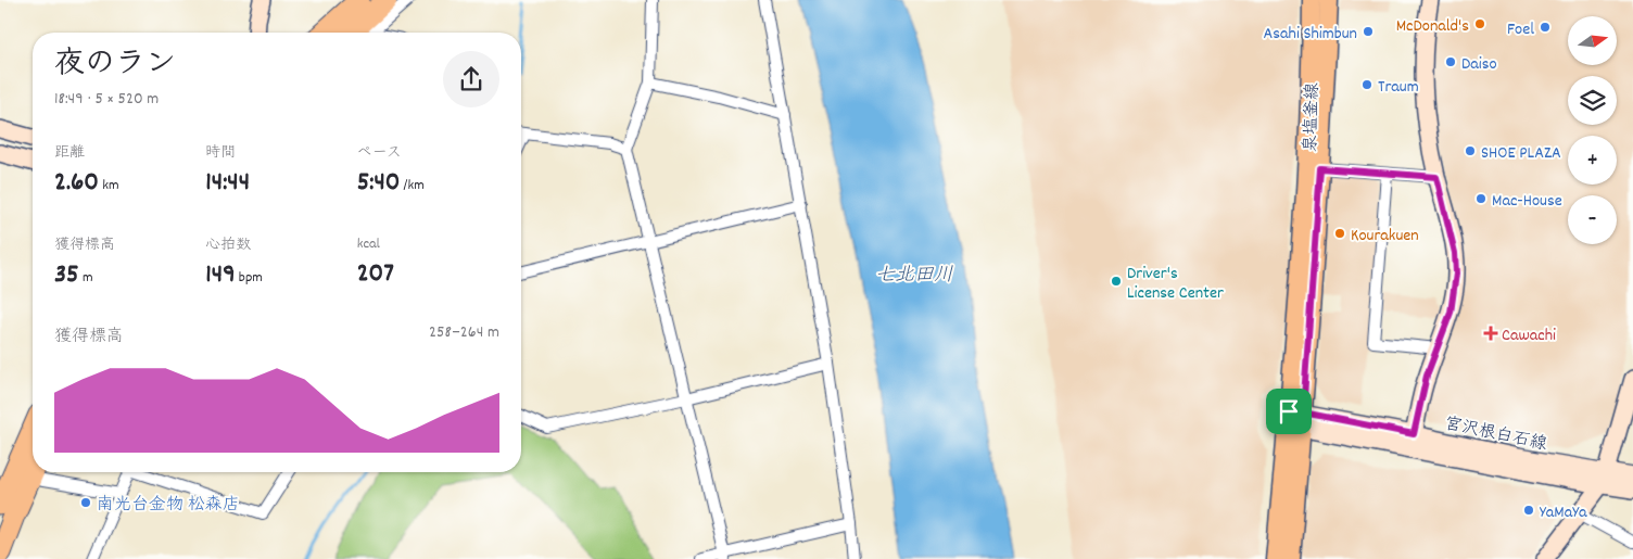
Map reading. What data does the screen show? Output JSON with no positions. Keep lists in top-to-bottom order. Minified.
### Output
{"streets":{"main road":["泉塩釜線"],"street":["宮沢根白石線"]},"crossings":[["泉塩釜線","宮沢根白石線"]],"water":["七北田川"],"places":{"other":["McDonald's","Foel","Asahi Shimbun","Daiso","Traum","SHOE PLAZA","Mac-House","Kourakuen","Driver's License Center","南光台金物 松森店","YaMaYa"],"health":["Cawachi"]},"north":"right","page":{"map_buttons":["+","−"],"heading":["夜のラン","18:49 · 5 × 520 m"],"stats":[["距離","2.60 km"],["時間","14:44"],["ペース","5:40 /km"],["獲得標高","35 m"],["心拍数","149 bpm"],["kcal","207"]],"chart":["獲得標高","258–264 m"]}}
